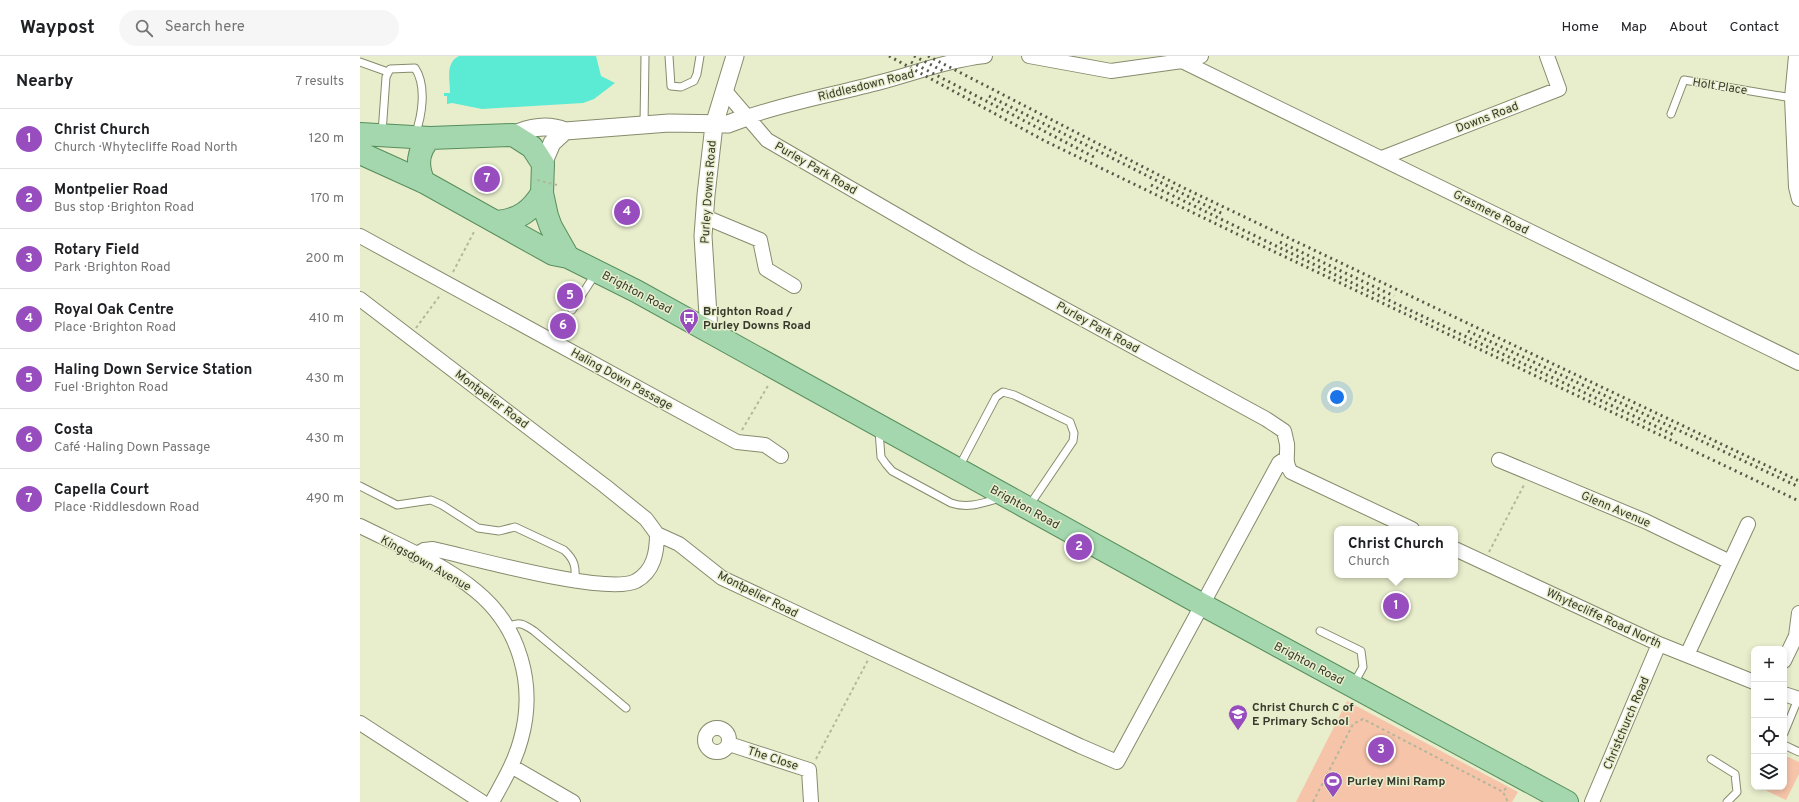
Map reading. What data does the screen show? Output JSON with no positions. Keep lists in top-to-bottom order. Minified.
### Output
{"streets":{"main road":["Brighton Road"],"street":["Riddlesdown Road","Downs Road","Purley Park Road","Purley Downs Road","Grasmere Road","Haling Down Passage","Montpelier Road","Glenn Avenue","Kingsdown Avenue","Whytecliffe Road North","Christchurch Road","The Close"],"lane":["Holt Place"]},"crossings":[["Riddlesdown Road","Purley Park Road"],["Riddlesdown Road","Purley Downs Road"],["Downs Road","Grasmere Road"],["Purley Downs Road","Brighton Road"],["Brighton Road","Montpelier Road"],["Whytecliffe Road North","Christchurch Road"]],"places":{"bus stop":["Brighton Road / Purley Downs Road"],"school or university":["Christ Church C of E Primary School"],"sports":["Purley Mini Ramp"]},"page":{"header":"Waypost","search":"Search here","nav":["Home","Map","About","Contact"],"heading":["Nearby","7 results"],"list":[{"mark":"1","name":"Christ Church","note":"Church · Whytecliffe Road North","value":"120 m"},{"mark":"2","name":"Montpelier Road","note":"Bus stop · Brighton Road","value":"170 m"},{"mark":"3","name":"Rotary Field","note":"Park · Brighton Road","value":"200 m"},{"mark":"4","name":"Royal Oak Centre","note":"Place · Brighton Road","value":"410 m"},{"mark":"5","name":"Haling Down Service Station","note":"Fuel · Brighton Road","value":"430 m"},{"mark":"6","name":"Costa","note":"Café · Haling Down Passage","value":"430 m"},{"mark":"7","name":"Capella Court","note":"Place · Riddlesdown Road","value":"490 m"}],"pins":["7","4","5","6","2","1","3"],"popup":["Christ Church","Church"],"map_buttons":["+","−"]}}
